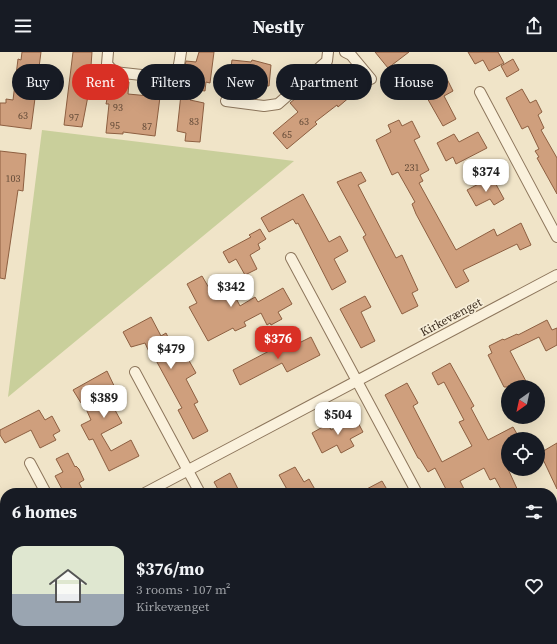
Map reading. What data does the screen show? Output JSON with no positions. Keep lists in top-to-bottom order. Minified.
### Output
{"streets":{"street":["Kirkevænget"]},"house_numbers":["93","63","97","83","63","95","87","65","231","103"],"north":"bottom left","page":{"header":"Nestly","chip":["Buy","Rent","Filters","New","Apartment","House"],"price":["$374","$342","$376","$479","$389","$504"],"heading":"6 homes","list":[{"name":"$376/mo","note":"3 rooms · 107 m² · Kirkevænget"}]}}
